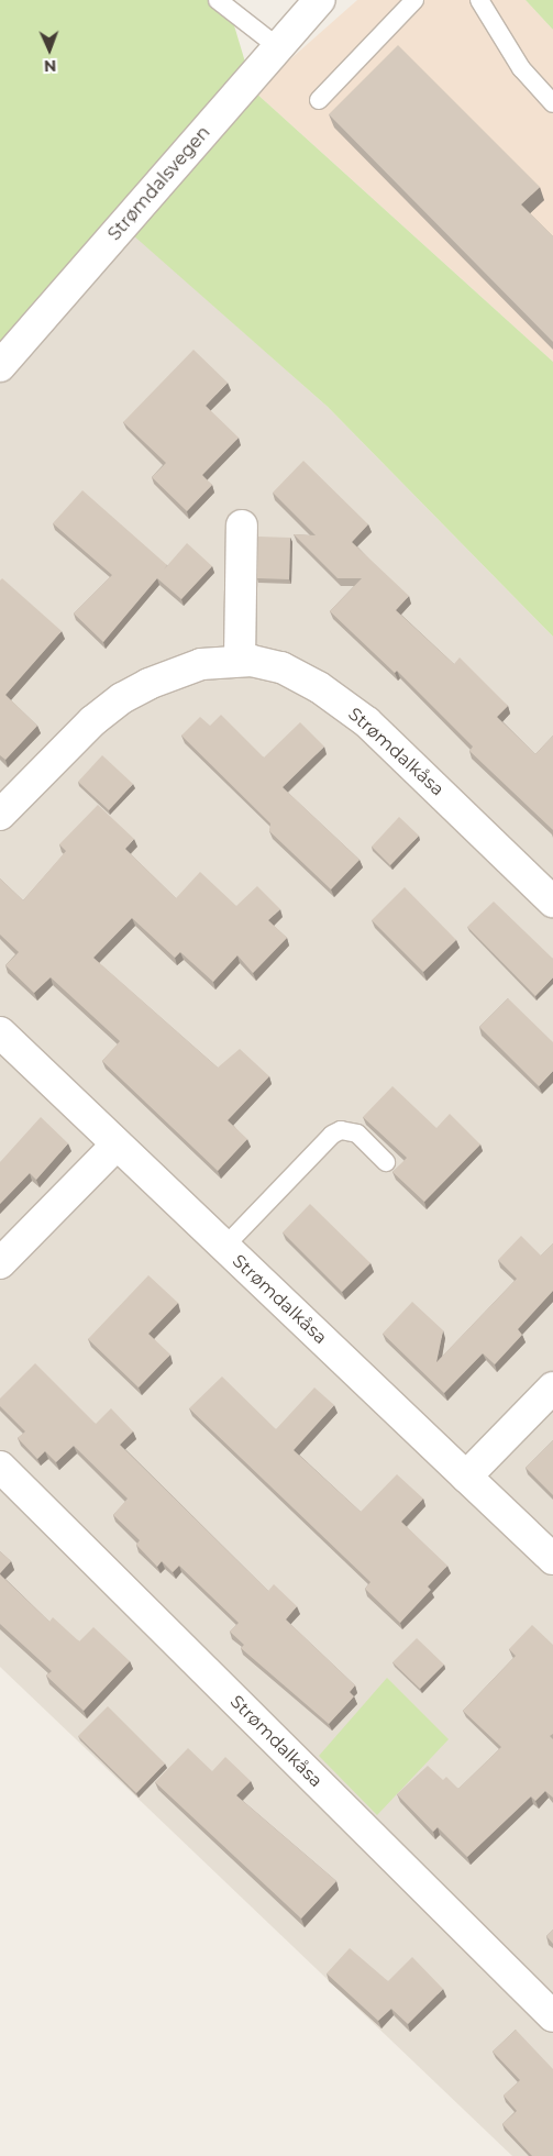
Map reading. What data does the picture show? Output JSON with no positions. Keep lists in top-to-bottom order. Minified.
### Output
{"streets":{"street":["Strømdalsvegen","Strømdalkåsa"]},"north":"bottom"}
